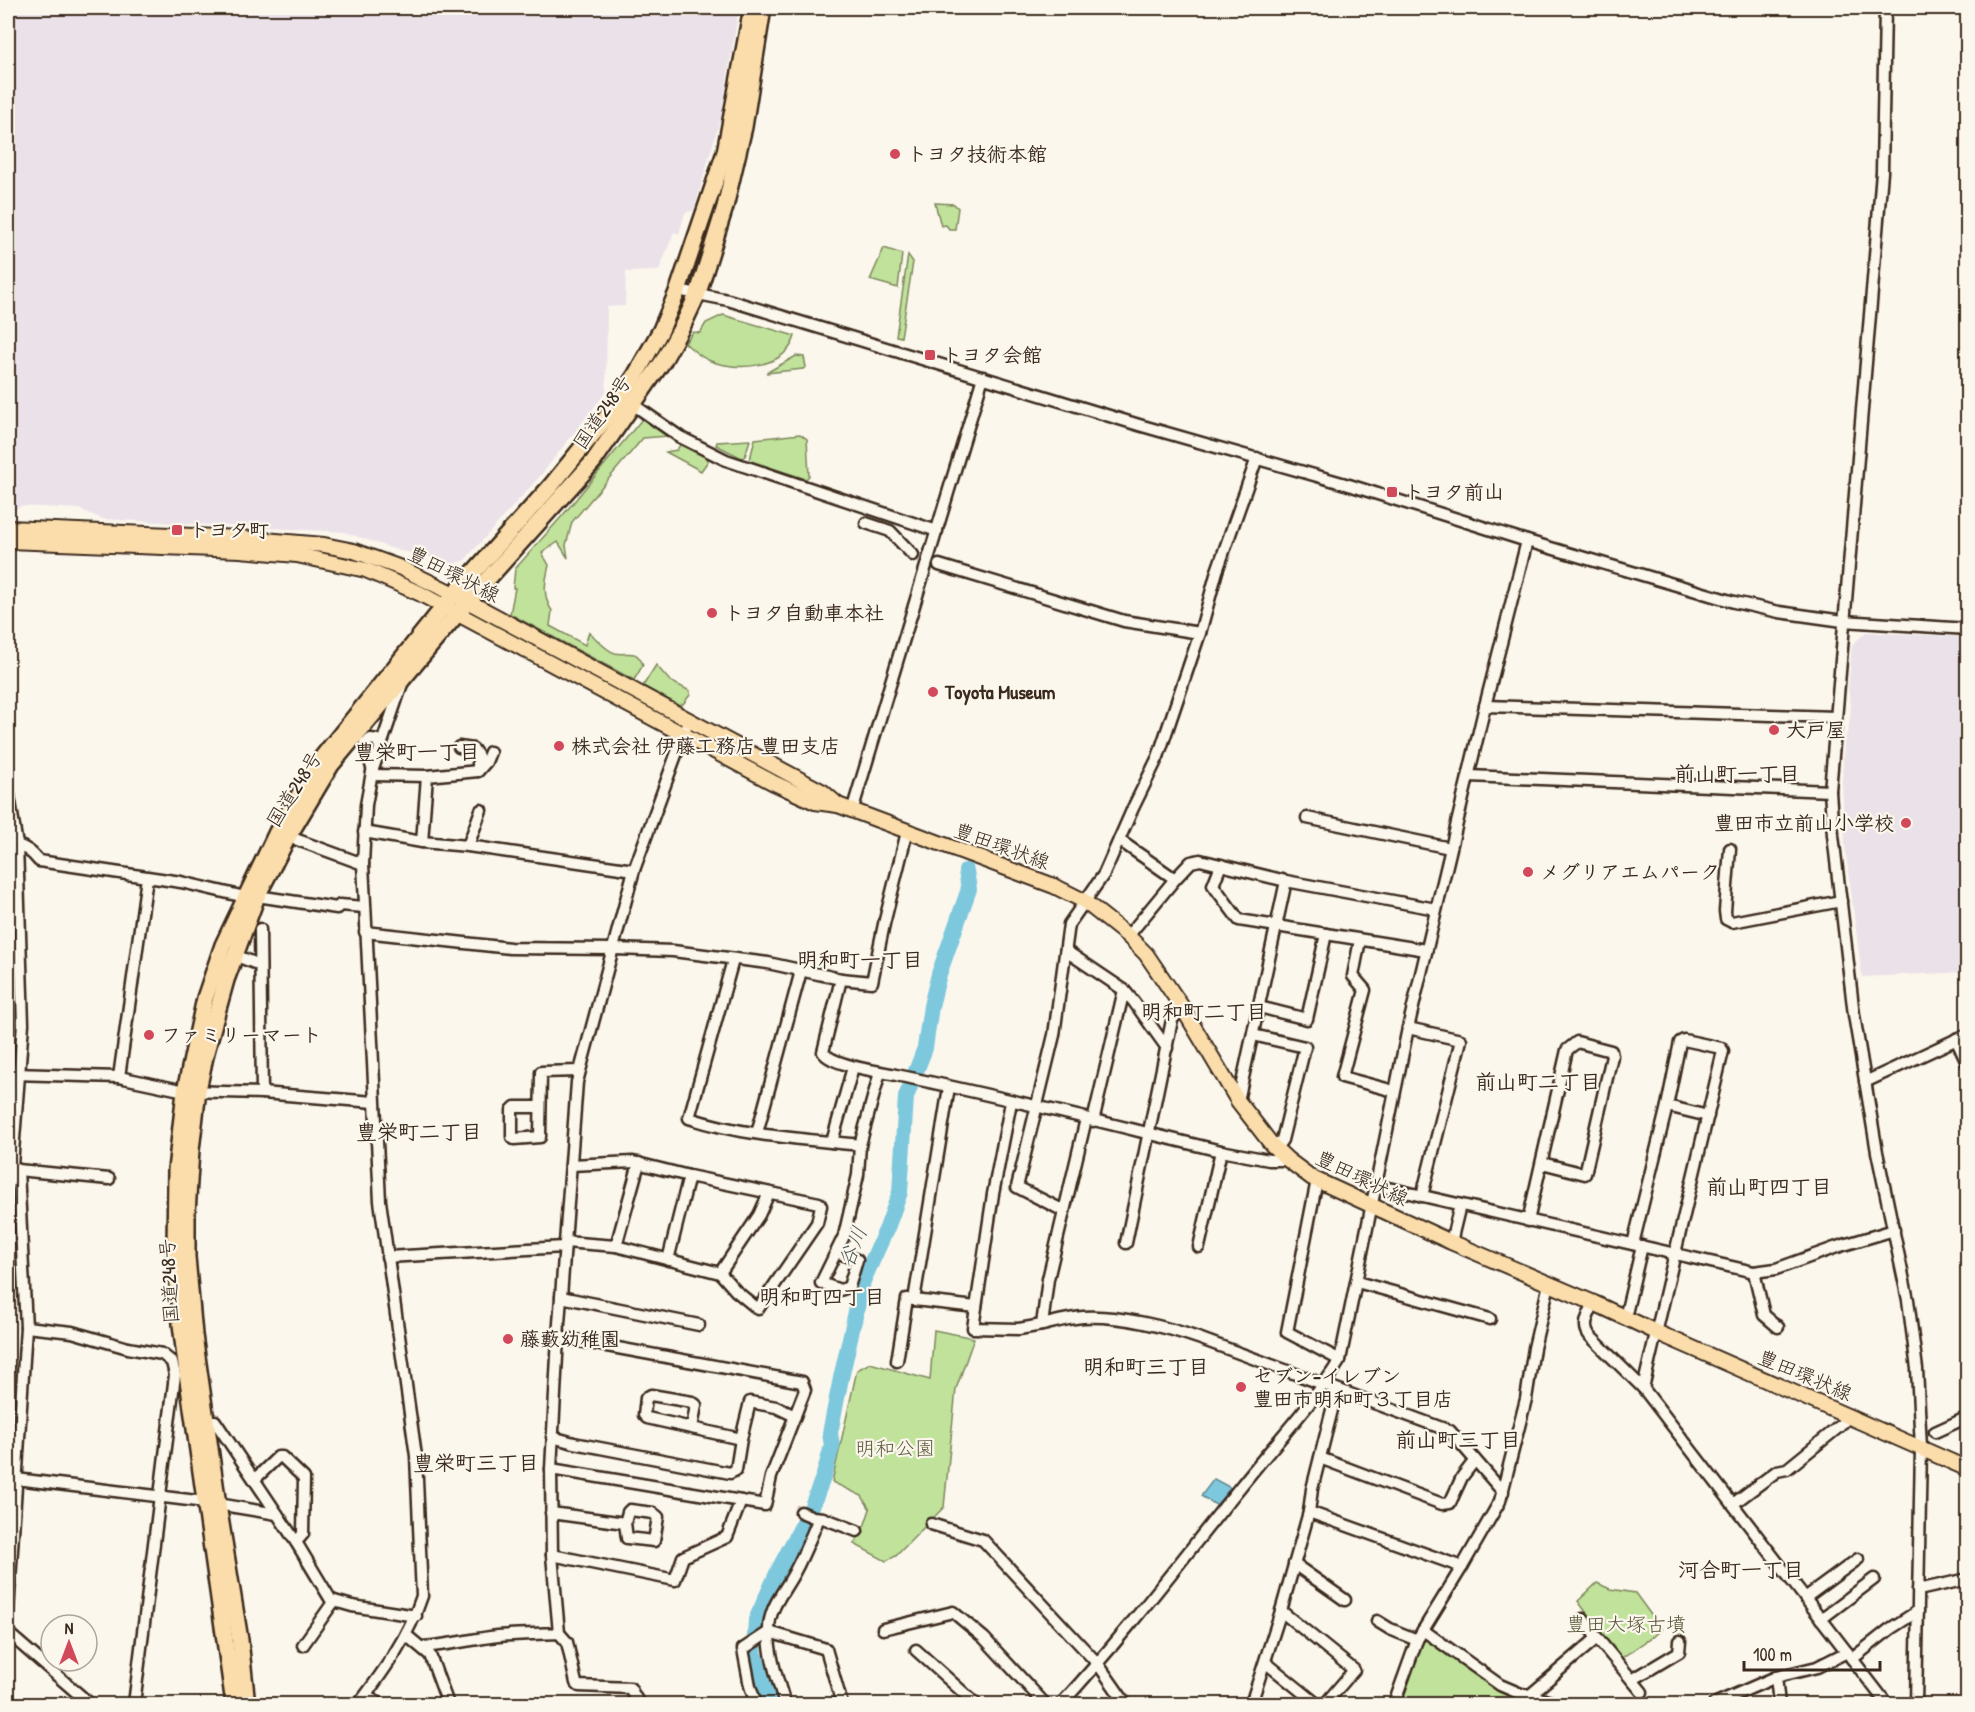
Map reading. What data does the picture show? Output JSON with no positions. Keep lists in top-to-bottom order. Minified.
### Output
{"streets":{"highway":["国道248号"],"main road":["豊田環状線"]},"crossings":[["国道248号","豊田環状線"]],"districts":["豊栄町一丁目","前山町一丁目","明和町一丁目","明和町二丁目","前山町二丁目","豊栄町二丁目","前山町四丁目","明和町四丁目","明和町三丁目","前山町三丁目","豊栄町三丁目","河合町一丁目"],"water":["谷川"],"parks":["明和公園","豊田大塚古墳"],"places":{"other":["トヨタ技術本館","トヨタ自動車本社","Toyota Museum","大戸屋","株式会社 伊藤工務店 豊田支店","豊田市立前山小学校","メグリアエムパーク","ファミリーマート","藤藪幼稚園","セブン-イレブン 豊田市明和町３丁目店"],"transit":["トヨタ会館","トヨタ前山","トヨタ町"]},"scale_bar":"100 m","north":"top"}
